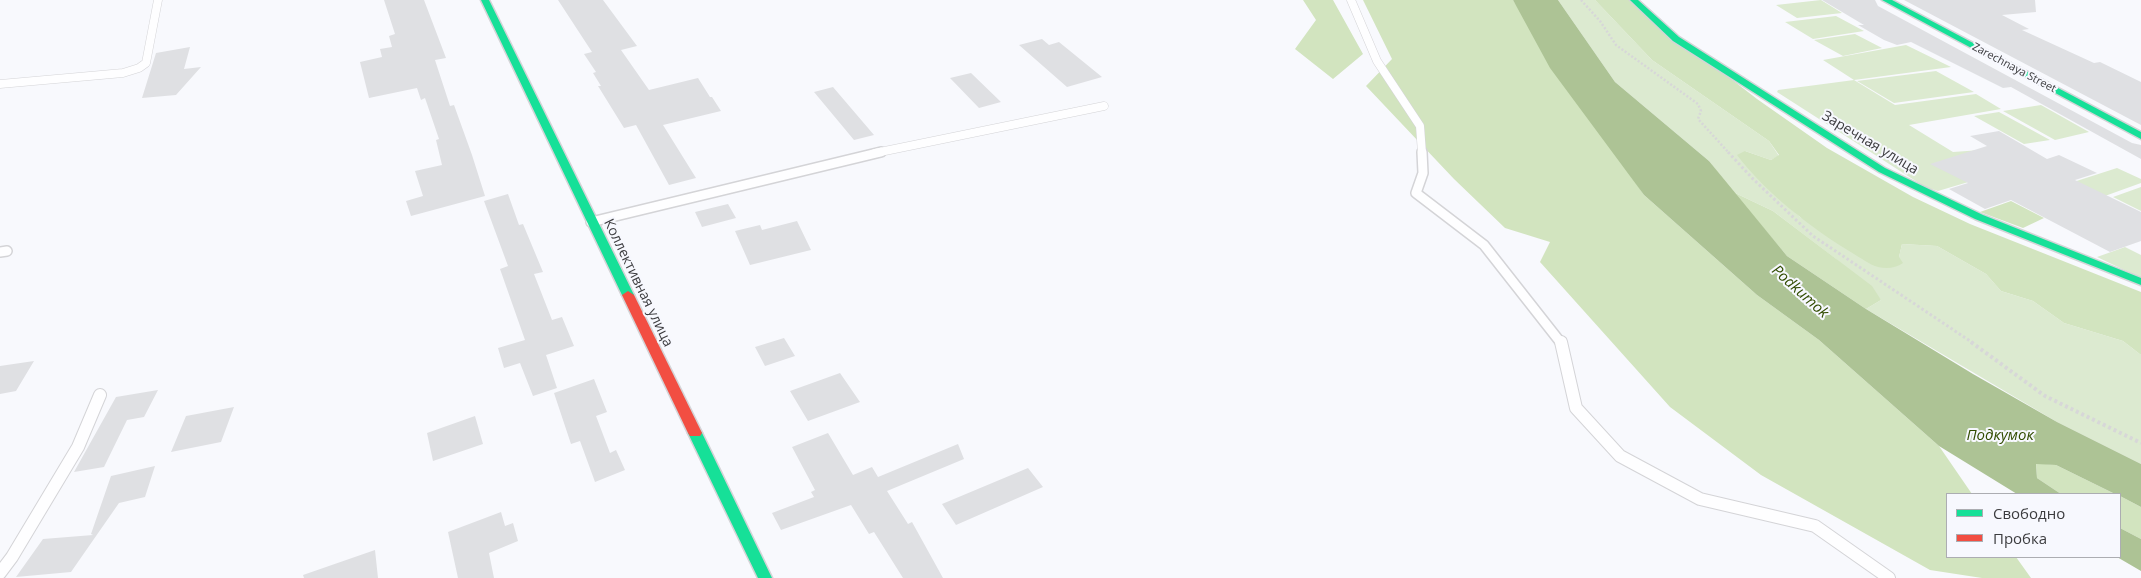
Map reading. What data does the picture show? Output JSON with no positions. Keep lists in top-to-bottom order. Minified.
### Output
{"streets":{"street":["Zarechnaya Street","Заречная улица","Коллективная улица"]},"water":["Podkumok","Подкумок"],"legend":["Свободно","Пробка"]}
